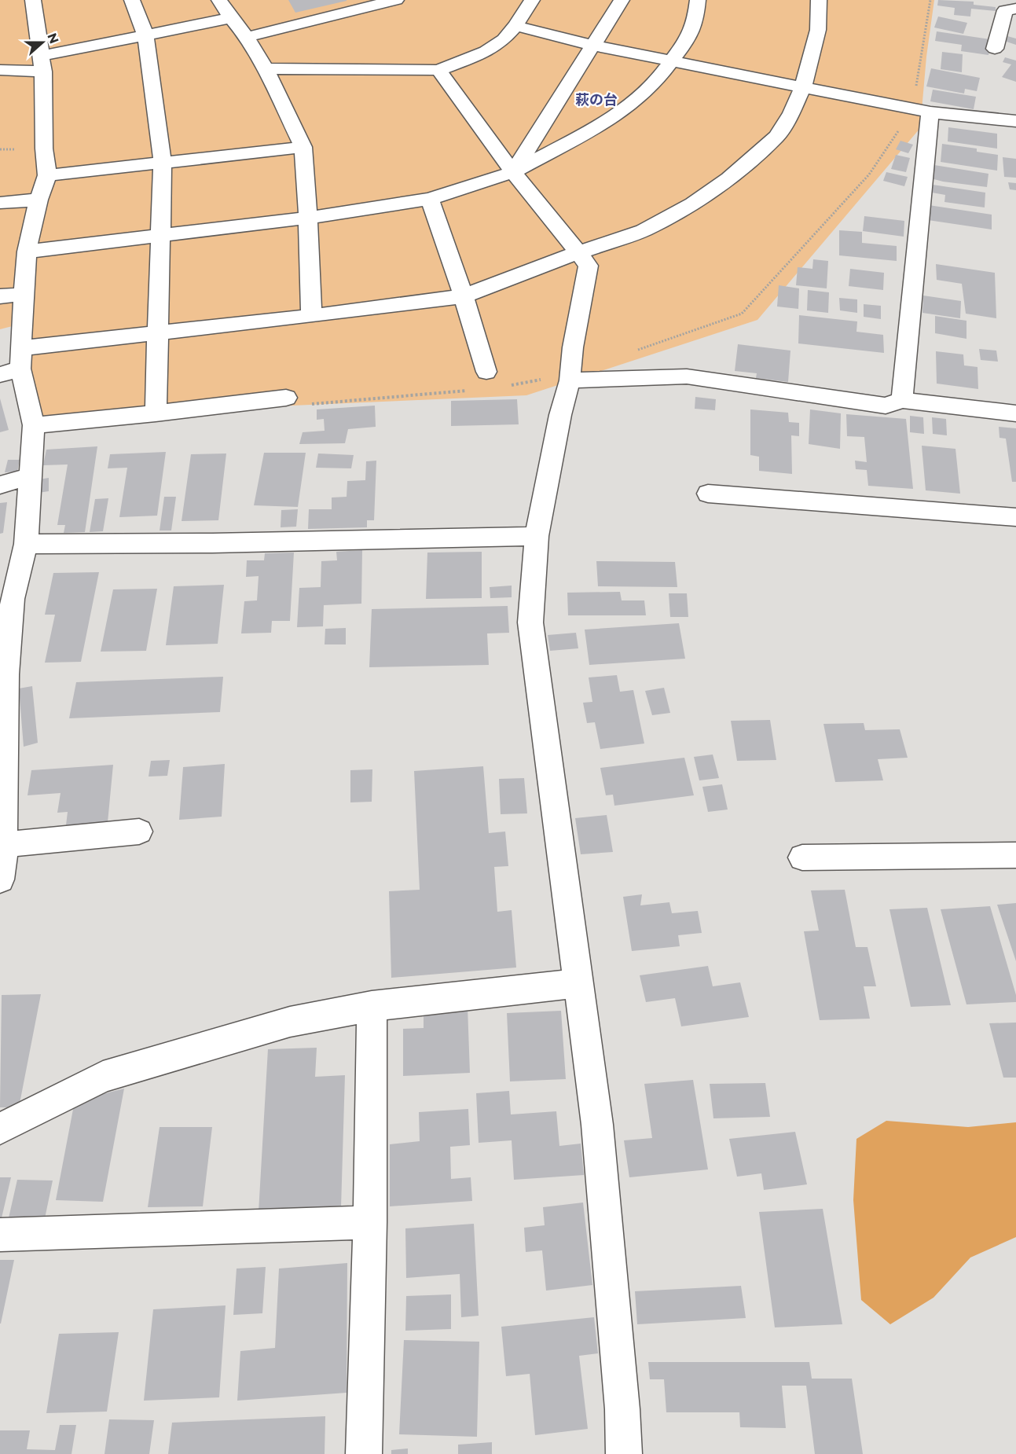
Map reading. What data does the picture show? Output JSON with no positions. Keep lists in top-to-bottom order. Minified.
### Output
{"districts":["萩の台"],"north":"right"}
